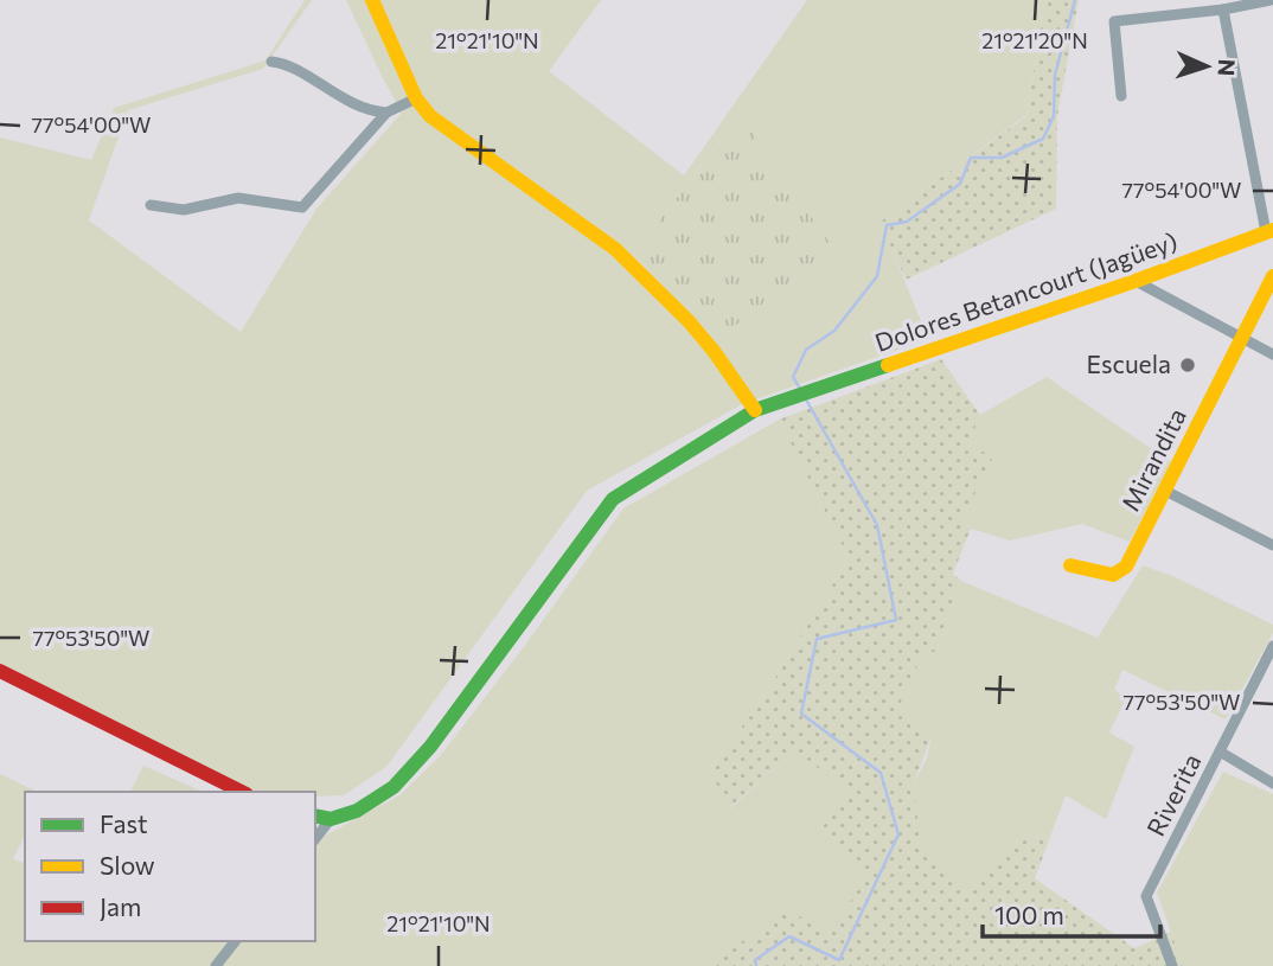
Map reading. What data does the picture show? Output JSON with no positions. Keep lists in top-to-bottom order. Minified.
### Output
{"streets":{"street":["Dolores Betancourt (Jagüey)","Mirandita","Riverita"]},"places":["Escuela"],"legend":["Fast","Slow","Jam"],"scale_bar":"100 m","north":"right","coordinates":["21°21'10\"N","21°21'20\"N","77°54'00\"W","77°53'50\"W"]}
